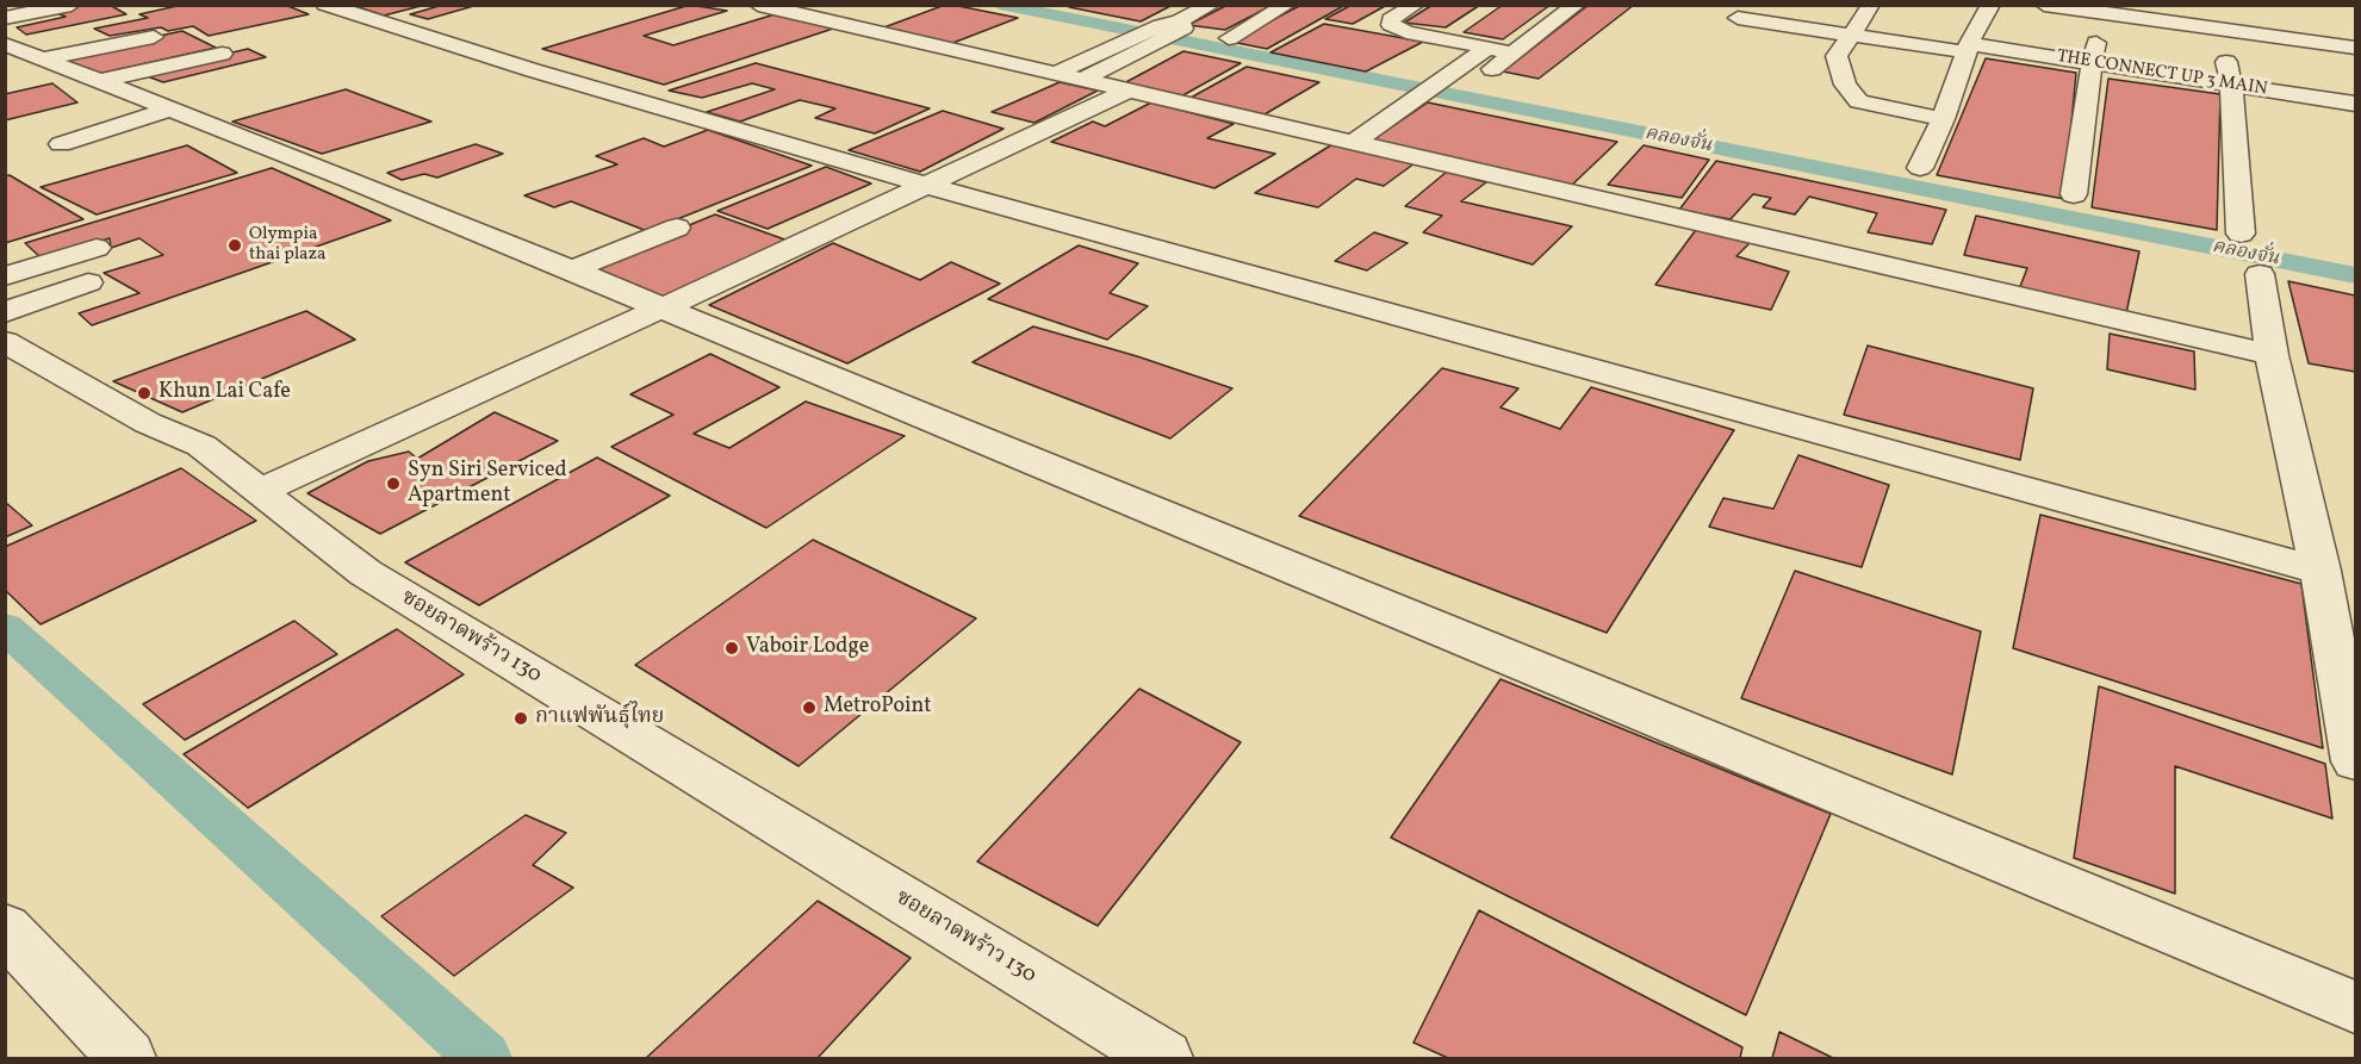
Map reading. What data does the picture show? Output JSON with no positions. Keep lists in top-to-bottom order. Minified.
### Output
{"streets":{"street":["THE CONNECT UP 3 MAIN","ซอยลาดพร้าว 130"]},"water":["คลองจั่น"],"places":["Olympia thai plaza","Khun Lai Cafe","Syn Siri Serviced Apartment","Vaboir Lodge","MetroPoint","กาแฟพันธุ์ไทย"]}
